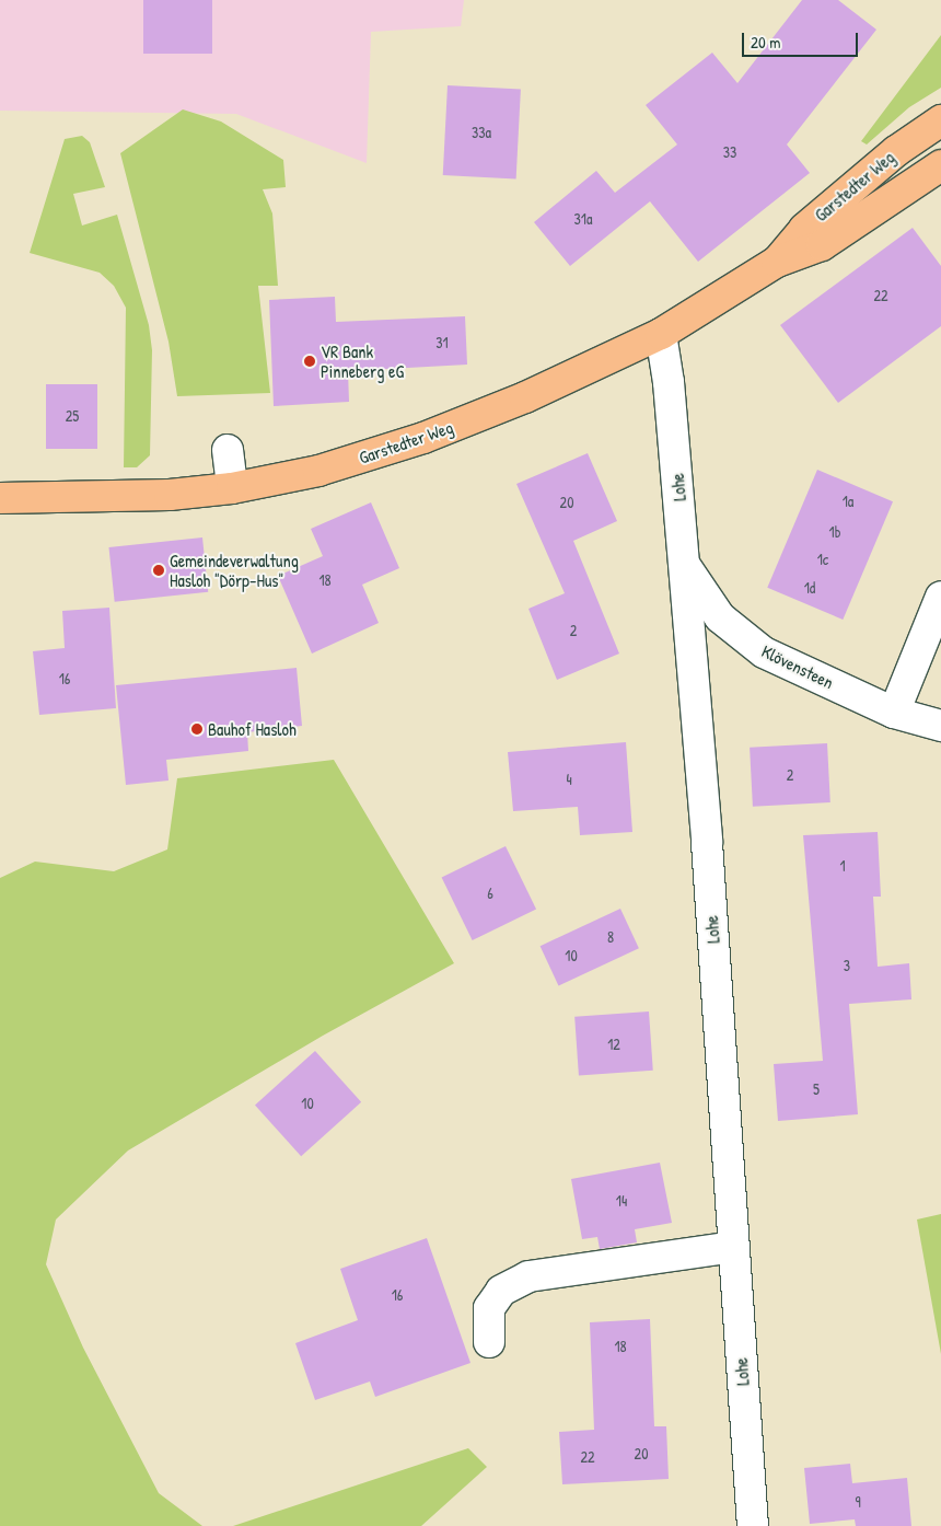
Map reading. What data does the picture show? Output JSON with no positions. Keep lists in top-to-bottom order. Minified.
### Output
{"streets":{"main road":["Garstedter Weg"],"street":["Lohe","Klövensteen"]},"crossings":[["Garstedter Weg","Lohe"],["Lohe","Klövensteen"]],"places":["VR Bank Pinneberg eG","Gemeindeverwaltung Hasloh \"Dörp-Hus\"","Bauhof Hasloh"],"house_numbers":["33a","33","31a","22","31","25","1a","20","1b","1c","18","1d","2","16","2","4","1","6","8","10","3","12","5","10","14","16","18","20","22","9"],"scale_bar":"20 m"}
